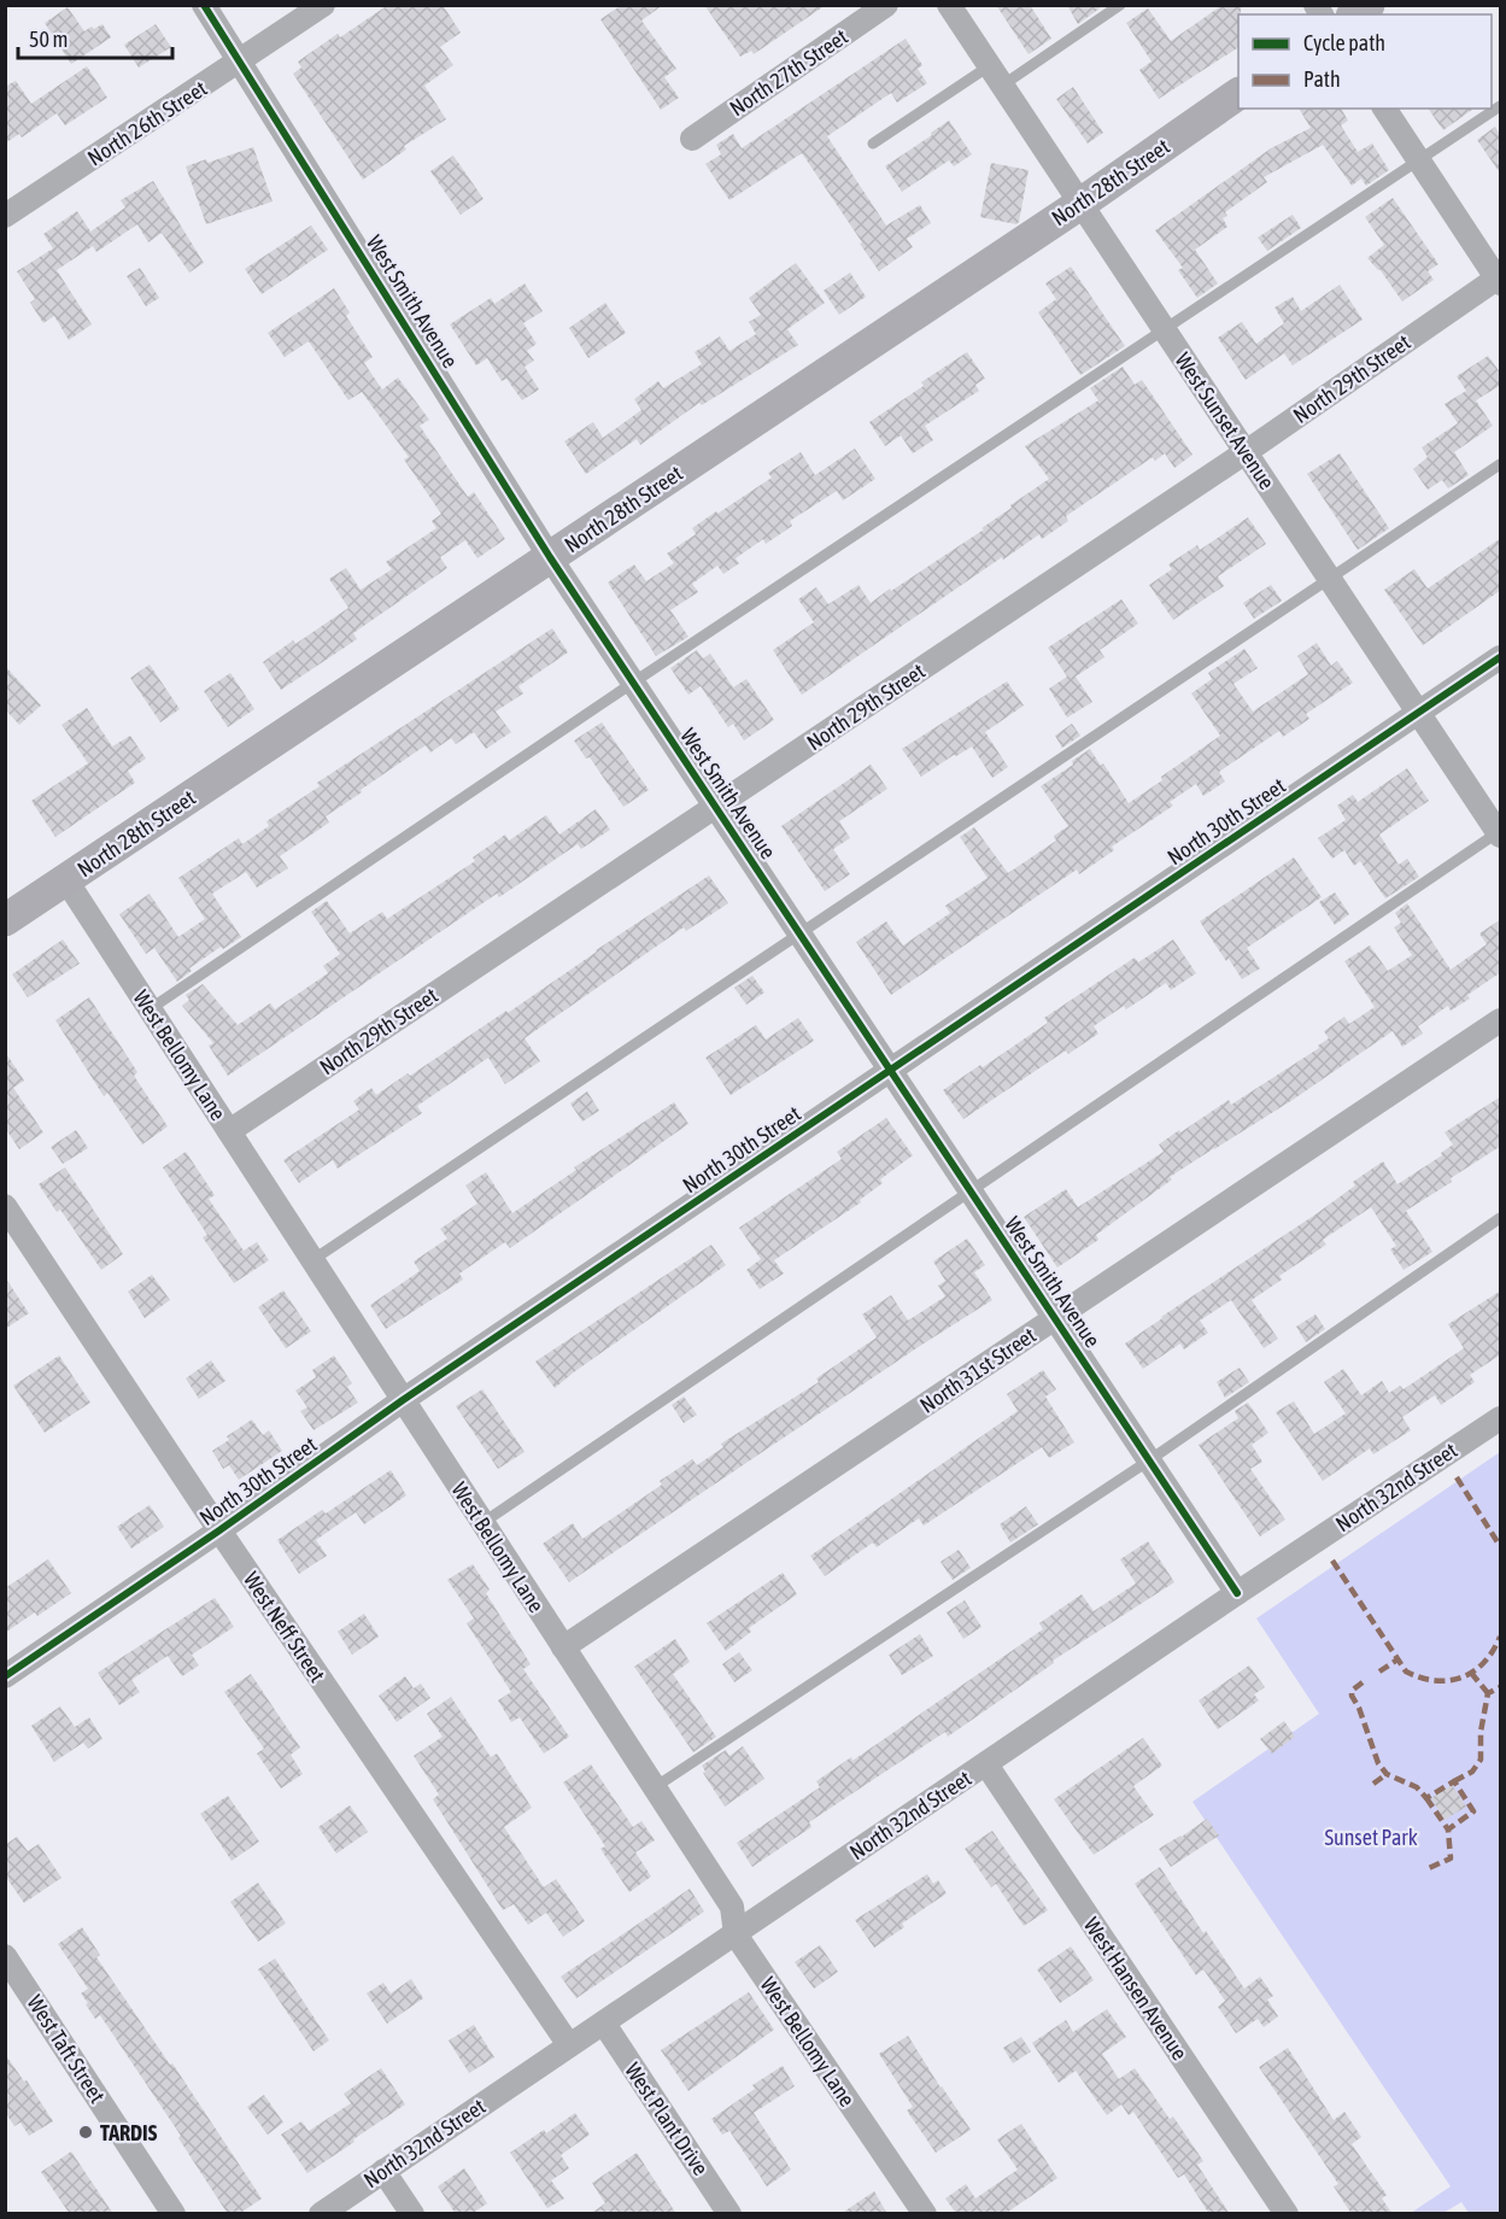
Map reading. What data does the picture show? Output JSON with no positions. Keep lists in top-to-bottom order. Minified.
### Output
{"streets":{"street":["North 27th Street","North 26th Street","North 28th Street","West Smith Avenue","North 29th Street","West Sunset Avenue","North 30th Street","West Bellomy Lane","North 31st Street","North 32nd Street","West Neff Street","West Hansen Avenue","West Taft Street","West Plant Drive"]},"crossings":[["North 26th Street","West Smith Avenue"],["North 28th Street","West Smith Avenue"],["North 28th Street","West Sunset Avenue"],["North 28th Street","West Bellomy Lane"],["West Smith Avenue","North 29th Street"],["West Smith Avenue","North 30th Street"],["West Smith Avenue","North 31st Street"],["West Smith Avenue","North 32nd Street"],["North 29th Street","West Sunset Avenue"],["North 29th Street","West Bellomy Lane"],["West Sunset Avenue","North 30th Street"],["North 30th Street","West Bellomy Lane"],["North 30th Street","West Neff Street"],["West Bellomy Lane","North 31st Street"],["West Bellomy Lane","North 32nd Street"],["North 32nd Street","West Neff Street"],["North 32nd Street","West Hansen Avenue"],["North 32nd Street","West Plant Drive"]],"parks":["Sunset Park"],"places":["TARDIS"],"legend":["Cycle path","Path"],"scale_bar":"50 m"}
